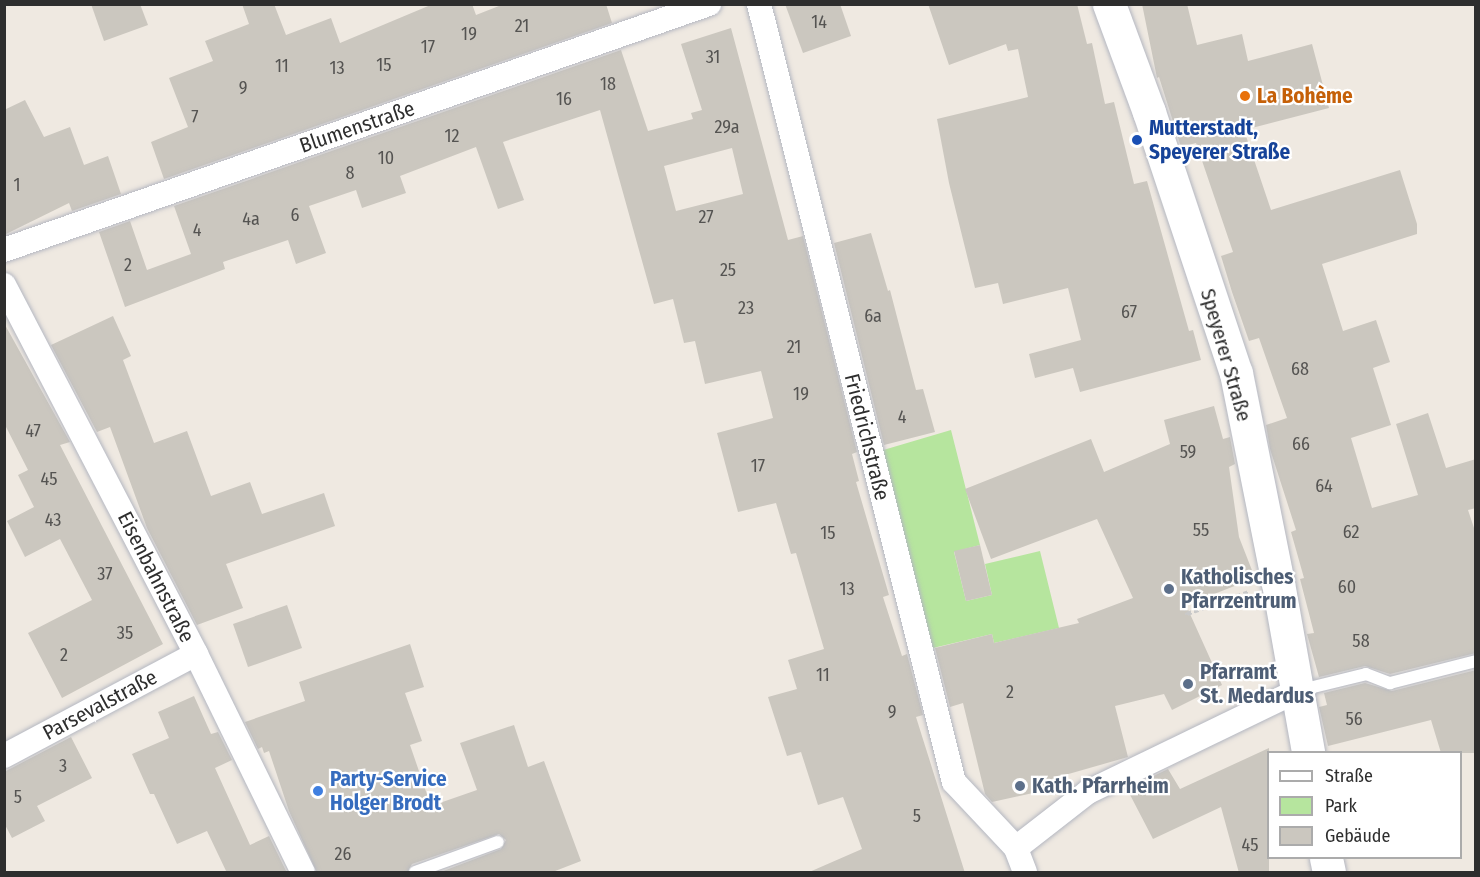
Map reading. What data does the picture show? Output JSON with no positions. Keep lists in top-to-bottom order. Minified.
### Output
{"streets":{"main road":["Speyerer Straße"],"street":["Blumenstraße","Friedrichstraße","Eisenbahnstraße","Parsevalstraße"]},"crossings":[["Eisenbahnstraße","Parsevalstraße"]],"places":["La Bohème","Mutterstadt, Speyerer Straße","Katholisches Pfarrzentrum","Pfarramt St. Medardus","Kath. Pfarrheim","Party-Service Holger Brodt"],"house_numbers":["14","21","19","17","31","15","11","13","18","9","16","7","29a","12","10","8","1","6","27","4a","4","2","25","23","67","6a","21","68","19","4","47","66","59","17","45","64","43","55","62","15","37","60","13","35","58","2","11","2","9","56","3","5","5","45","26"],"legend":["Straße","Park","Gebäude"]}
